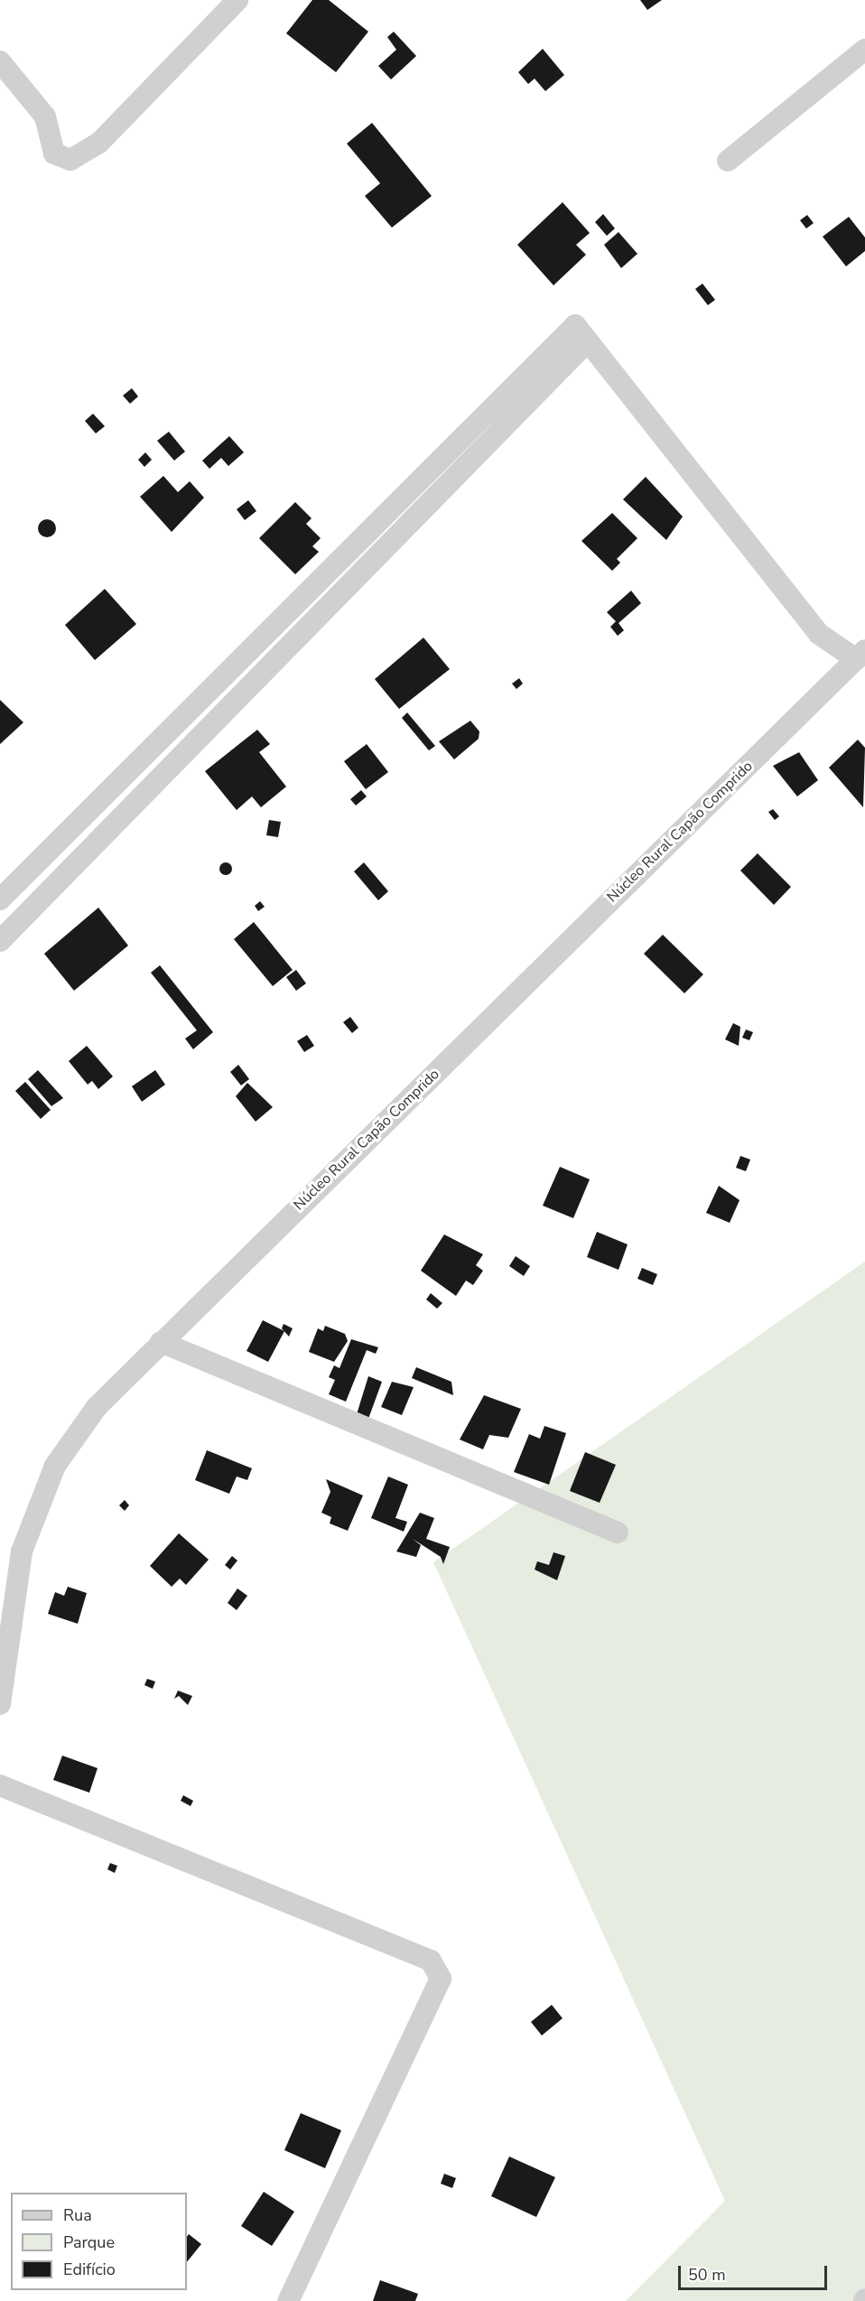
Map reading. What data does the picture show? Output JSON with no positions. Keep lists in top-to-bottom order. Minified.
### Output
{"streets":{"street":["Núcleo Rural Capão Comprido"]},"legend":["Rua","Parque","Edifício"],"scale_bar":"50 m"}
